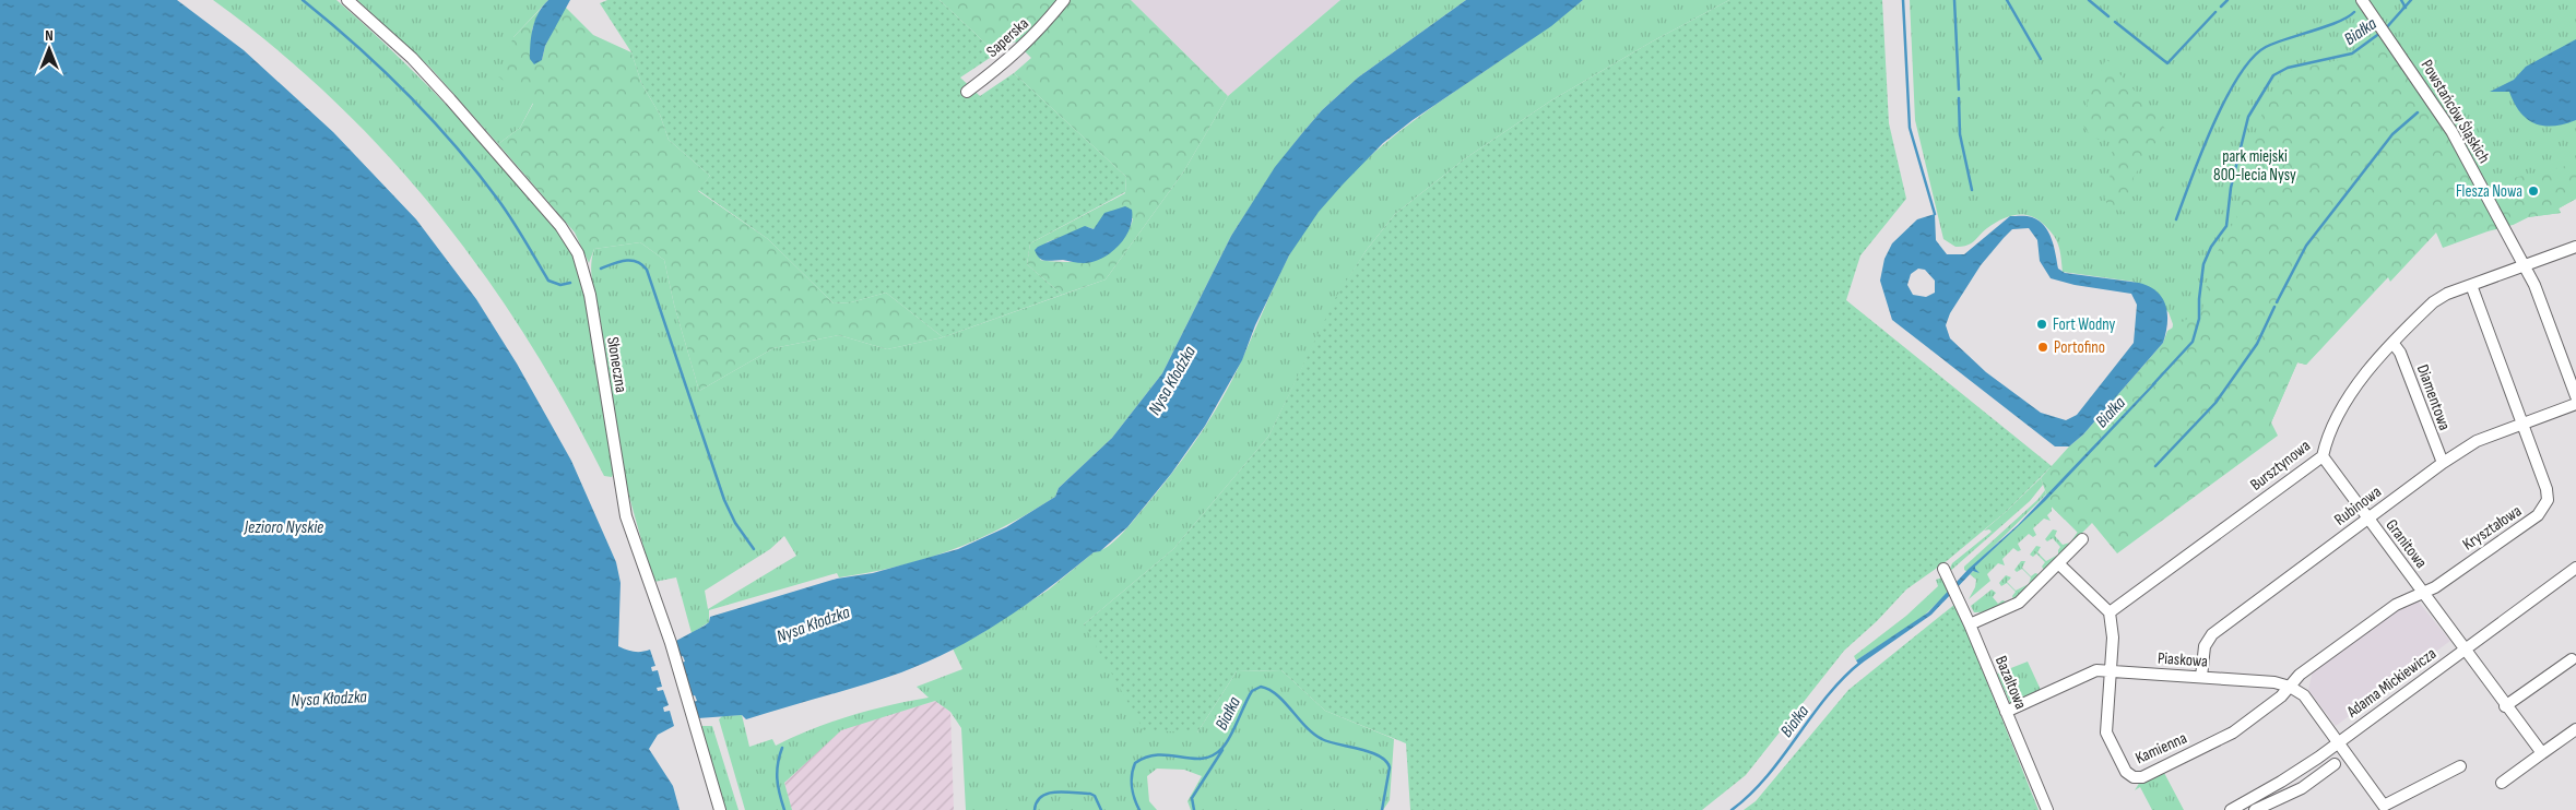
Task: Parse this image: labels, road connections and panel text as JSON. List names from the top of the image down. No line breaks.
{"streets":{"street":["Saperska","Powstańców Śląskich","Słoneczna","Diamentowa","Bursztynowa","Rubinowa","Kryształowa","Granitowa","Piaskowa","Bazaltowa","Adama Mickiewicza","Kamienna"]},"crossings":[["Powstańców Śląskich","Bursztynowa"],["Diamentowa","Bursztynowa"],["Diamentowa","Rubinowa"],["Bursztynowa","Kryształowa"],["Bursztynowa","Granitowa"],["Bursztynowa","Kamienna"],["Rubinowa","Kryształowa"],["Rubinowa","Granitowa"],["Rubinowa","Piaskowa"],["Kryształowa","Granitowa"],["Kryształowa","Piaskowa"],["Kryształowa","Kamienna"],["Granitowa","Adama Mickiewicza"],["Piaskowa","Bazaltowa"],["Piaskowa","Kamienna"]],"water":["Białka","Nysa Kłodzka","Jezioro Nyskie"],"parks":["park miejski 800-lecia Nysy"],"places":["Flesza Nowa","Fort Wodny","Portofino"],"north":"top"}
